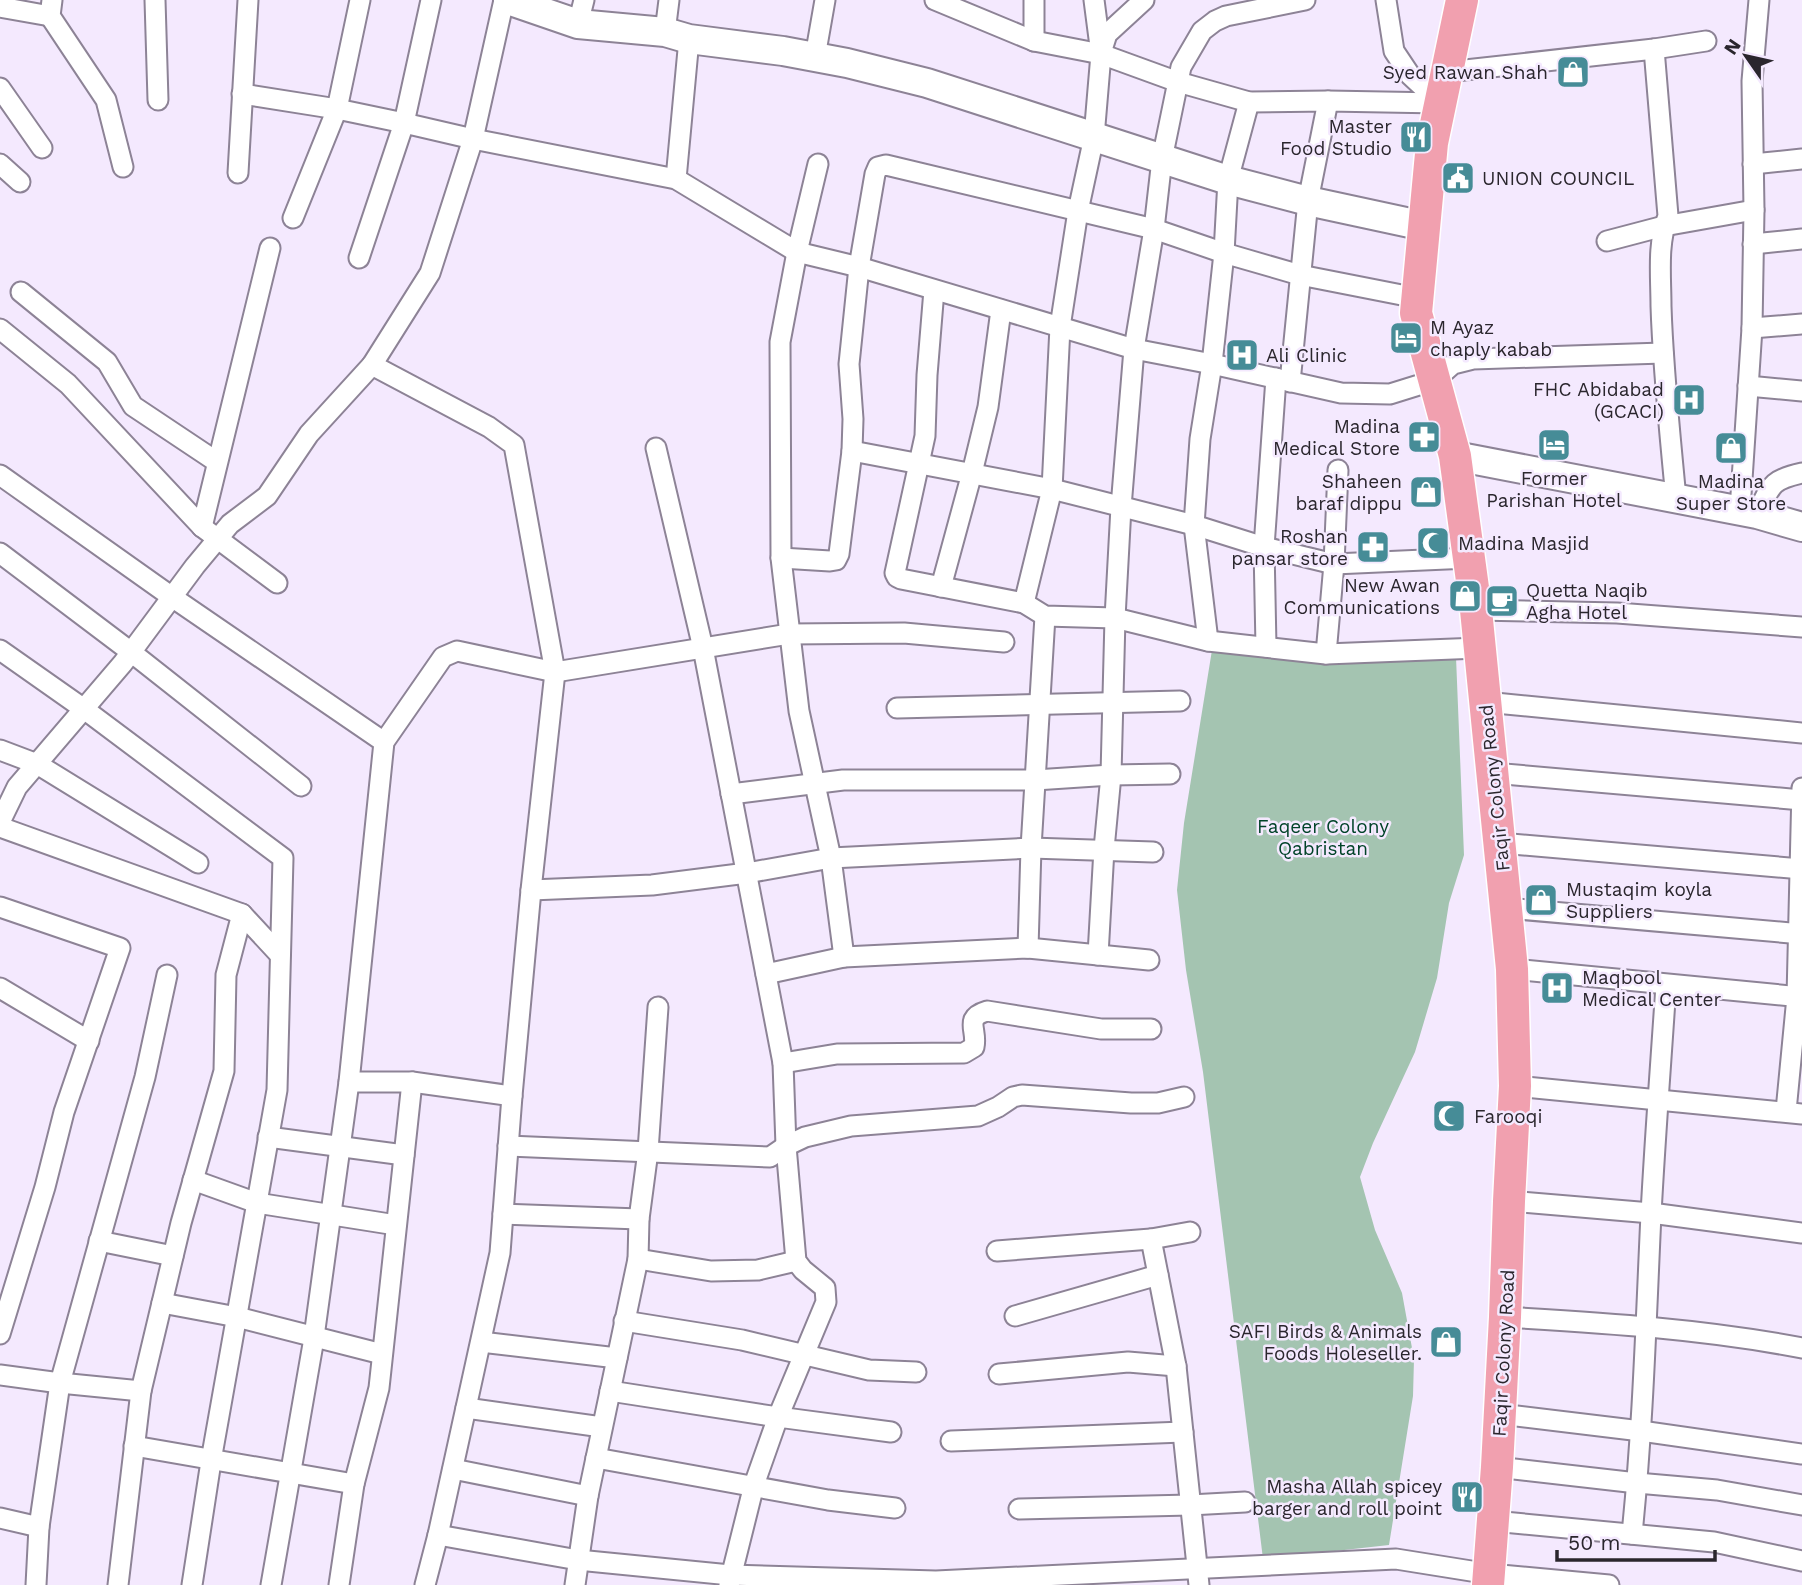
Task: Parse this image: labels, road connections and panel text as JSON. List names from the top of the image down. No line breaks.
{"streets":{"main road":["Faqir Colony Road"]},"parks":["Faqeer Colony Qabristan"],"places":{"shop":["Syed Rawan Shah","Madina Super Store","Shaheen baraf dippu","New Awan Communications","Mustaqim koyla Suppliers","SAFI Birds & Animals Foods Holeseller."],"restaurant":["Master Food Studio","Masha Allah spicey barger and roll point"],"public building":["UNION COUNCIL"],"hotel":["M Ayaz chaply kabab","Former Parishan Hotel"],"hospital":["Ali Clinic","FHC Abidabad (GCACI)","Maqbool Medical Center"],"pharmacy":["Madina Medical Store","Roshan pansar store"],"mosque":["Madina Masjid","Farooqi"],"cafe":["Quetta Naqib Agha Hotel"]},"scale_bar":"50 m","north":"top left"}
